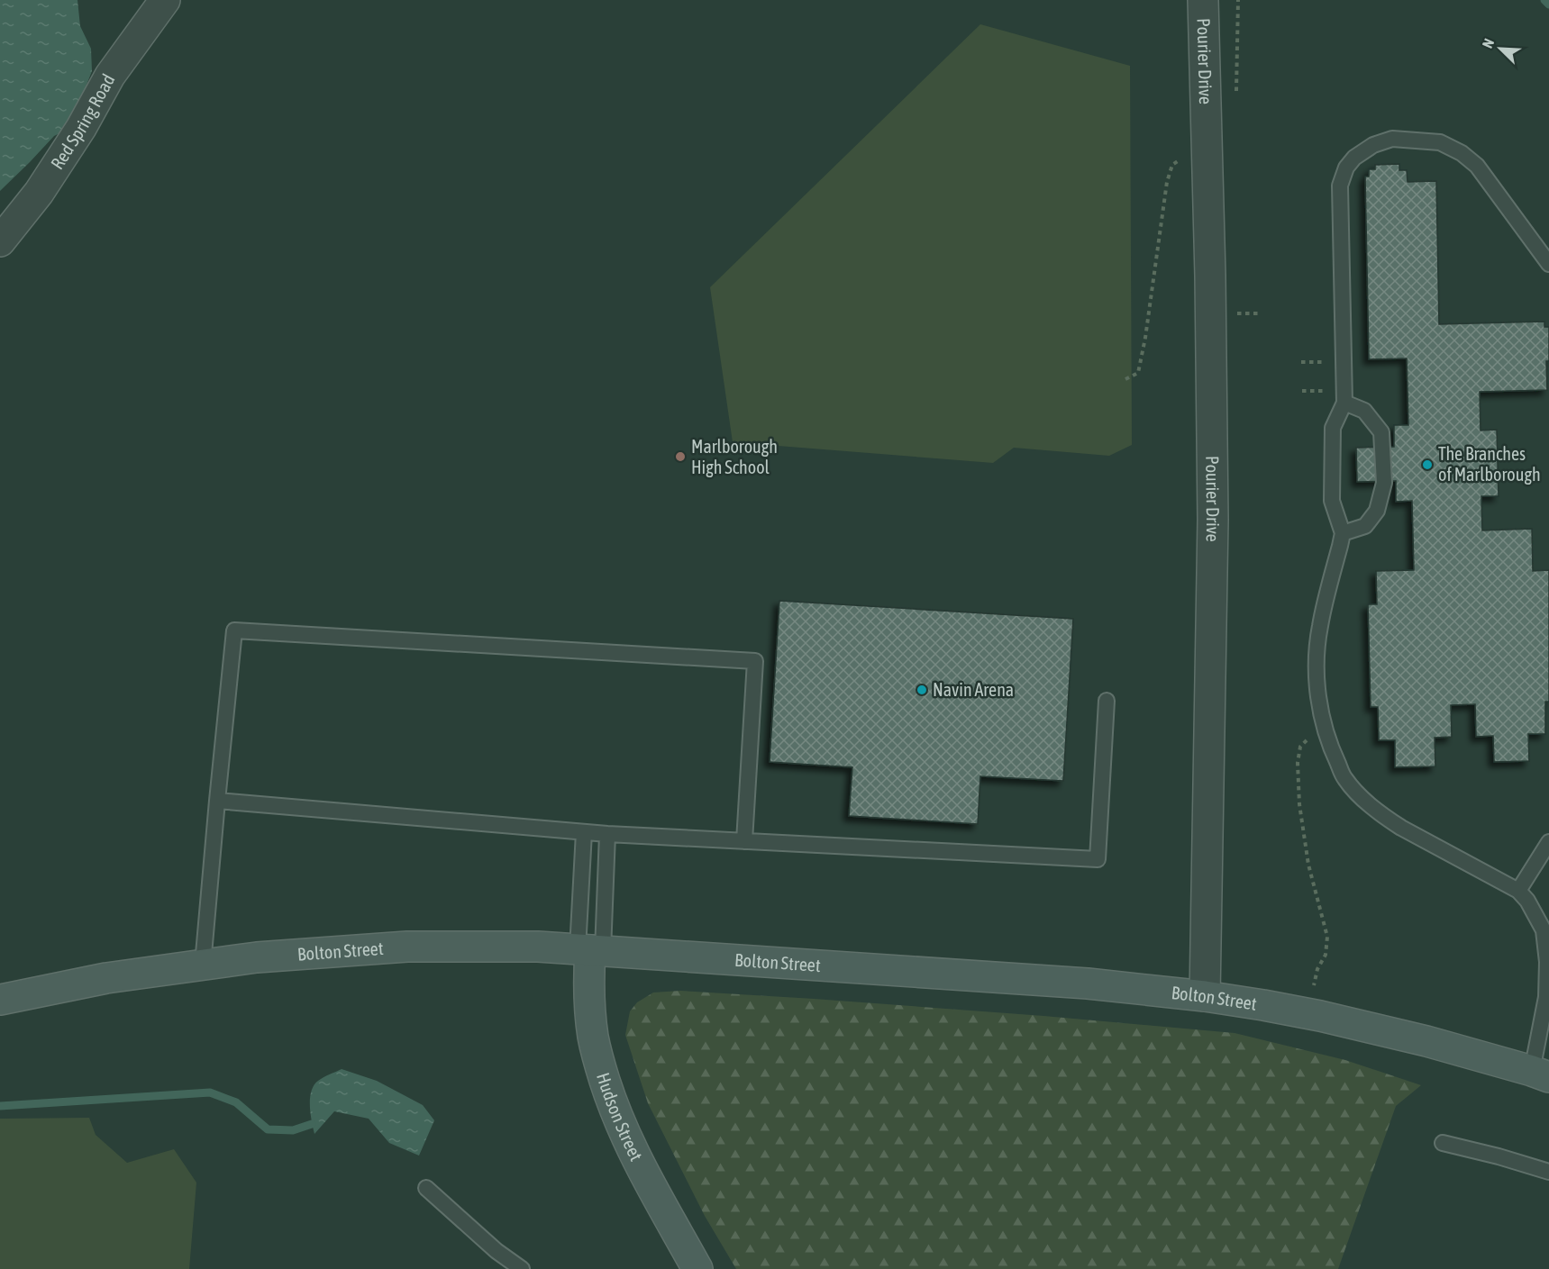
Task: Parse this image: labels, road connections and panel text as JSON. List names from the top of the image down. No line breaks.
{"streets":{"main road":["Bolton Street","Hudson Street"],"street":["Pourier Drive","Red Spring Road"]},"crossings":[["Pourier Drive","Bolton Street"],["Bolton Street","Hudson Street"]],"places":["Marlborough High School","The Branches of Marlborough","Navin Arena"],"north":"top left"}
